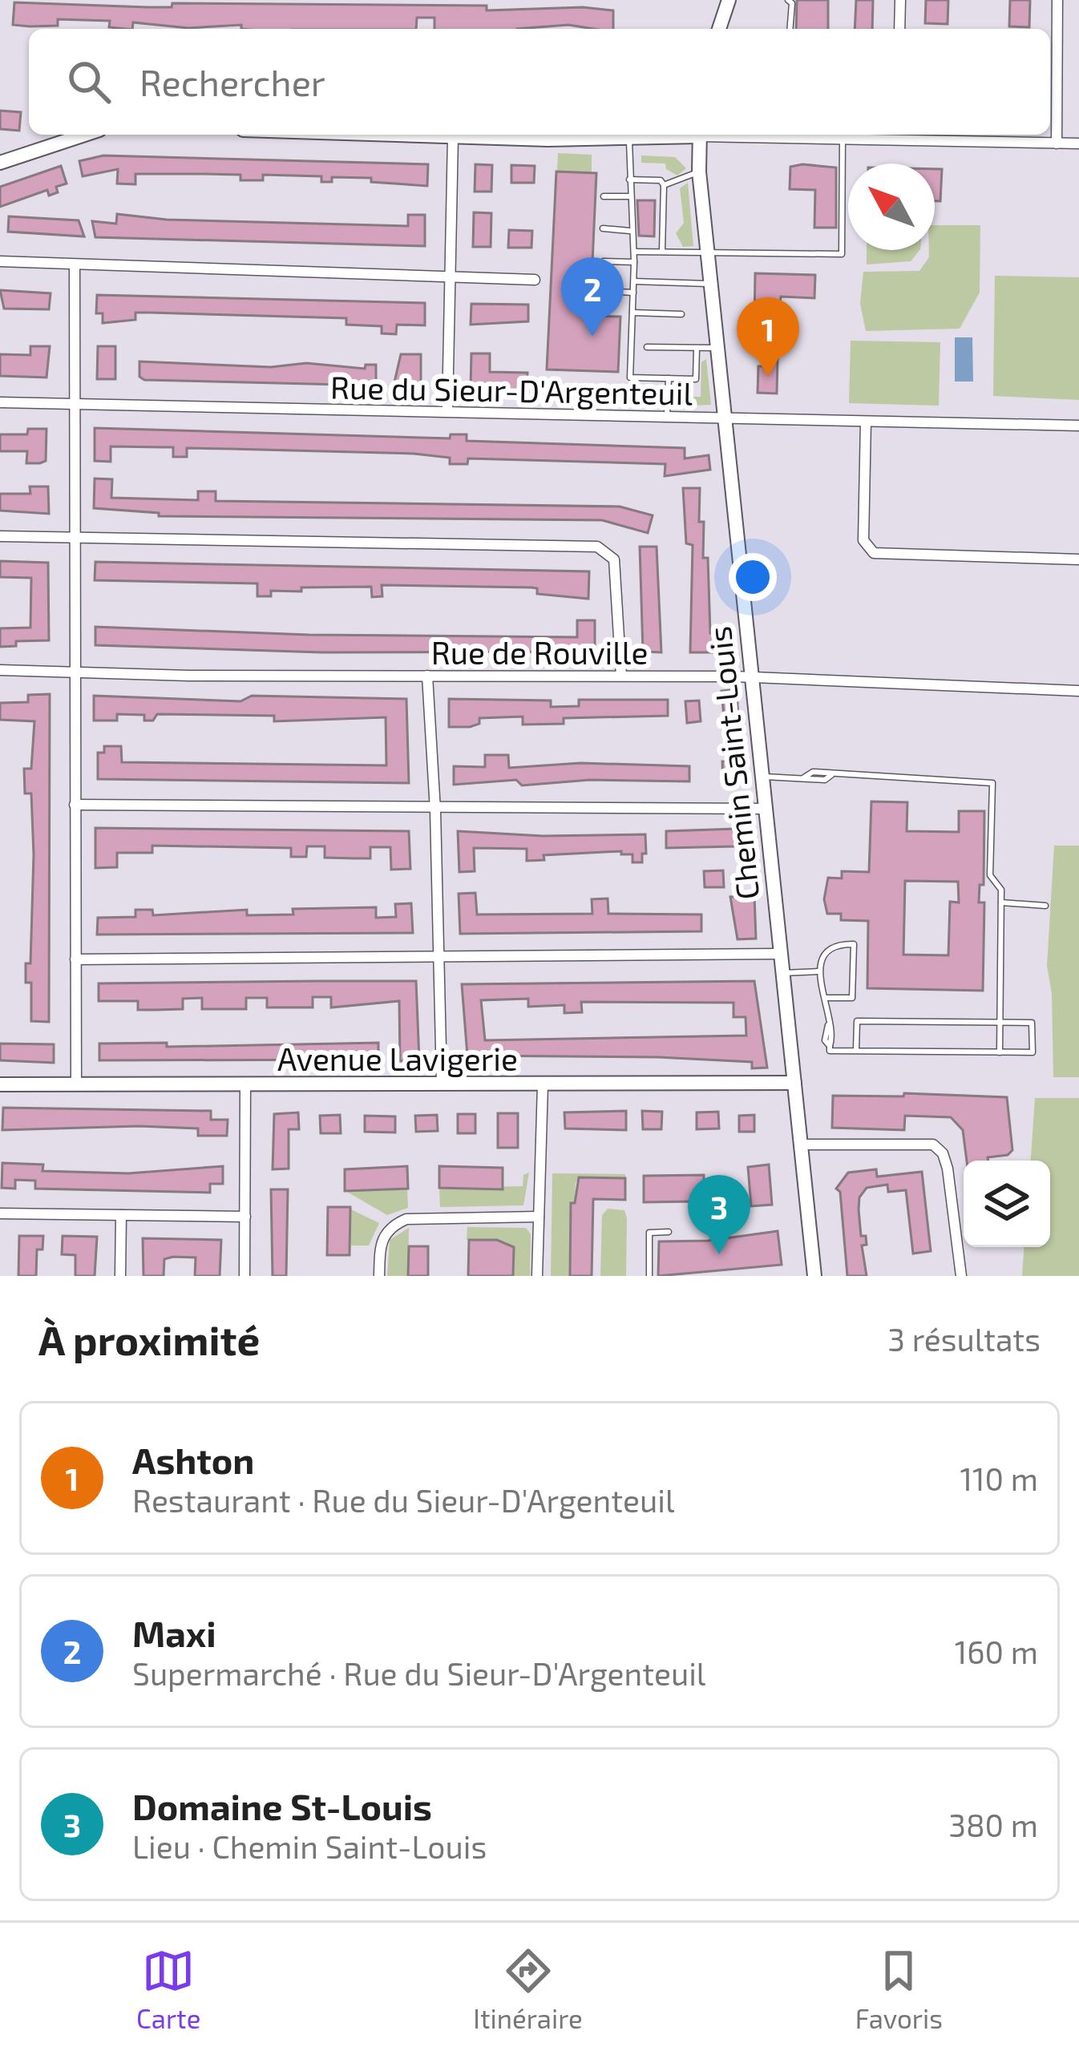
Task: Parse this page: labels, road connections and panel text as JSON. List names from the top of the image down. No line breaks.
{"streets":{"street":["Rue du Sieur-D'Argenteuil","Rue de Rouville","Chemin Saint-Louis","Avenue Lavigerie"]},"crossings":[["Rue du Sieur-D'Argenteuil","Chemin Saint-Louis"],["Rue de Rouville","Chemin Saint-Louis"],["Chemin Saint-Louis","Avenue Lavigerie"]],"north":"top left","page":{"search":"Rechercher","pins":["2","1","3"],"heading":["À proximité","3 résultats"],"list":[{"mark":"1","name":"Ashton","note":"Restaurant · Rue du Sieur-D'Argenteuil","value":"110 m"},{"mark":"2","name":"Maxi","note":"Supermarché · Rue du Sieur-D'Argenteuil","value":"160 m"},{"mark":"3","name":"Domaine St-Louis","note":"Lieu · Chemin Saint-Louis","value":"380 m"}],"nav":["Carte","Itinéraire","Favoris"]}}
